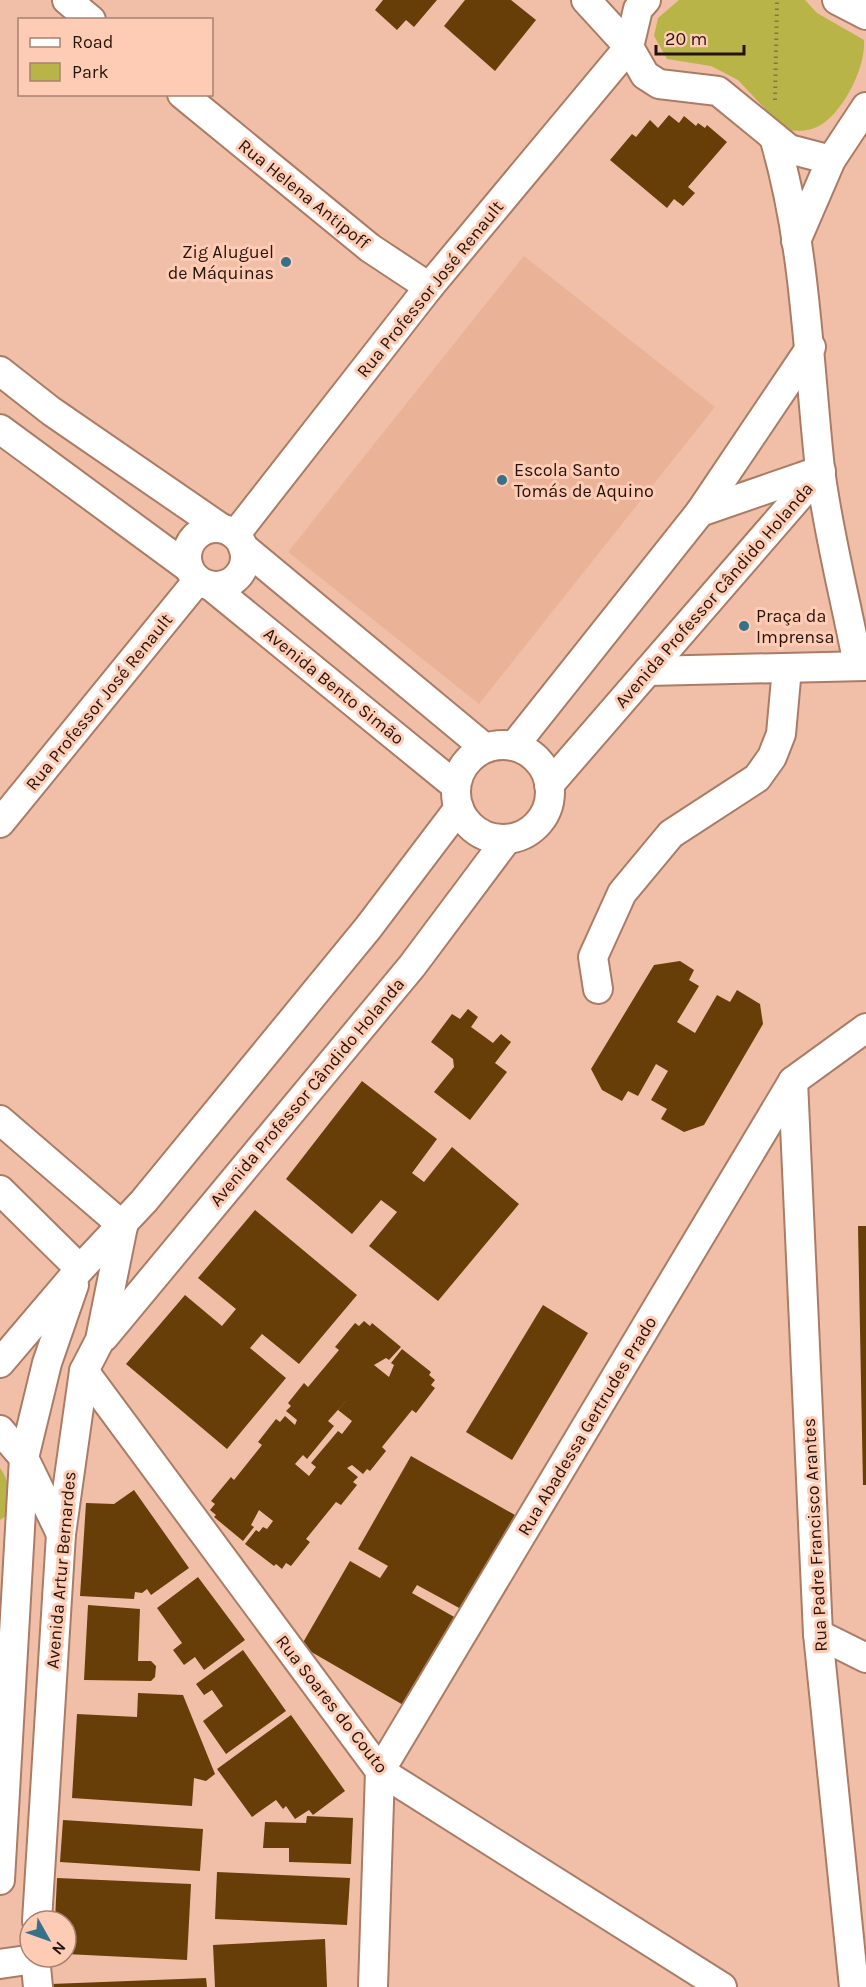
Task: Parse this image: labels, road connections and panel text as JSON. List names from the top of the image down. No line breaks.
{"streets":{"street":["Rua Helena Antipoff","Rua Professor José Renault","Avenida Professor Cândido Holanda","Avenida Bento Simão","Rua Abadessa Gertrudes Prado","Rua Padre Francisco Arantes","Avenida Artur Bernardes","Rua Soares do Couto"]},"crossings":[["Rua Helena Antipoff","Rua Professor José Renault"],["Rua Professor José Renault","Avenida Bento Simão"],["Avenida Professor Cândido Holanda","Avenida Bento Simão"],["Avenida Professor Cândido Holanda","Avenida Artur Bernardes"],["Rua Abadessa Gertrudes Prado","Rua Padre Francisco Arantes"],["Rua Abadessa Gertrudes Prado","Rua Soares do Couto"],["Avenida Artur Bernardes","Rua Soares do Couto"]],"places":["Zig Aluguel de Máquinas","Escola Santo Tomás de Aquino","Praça da Imprensa"],"legend":["Road","Park"],"scale_bar":"20 m","north":"bottom right"}
